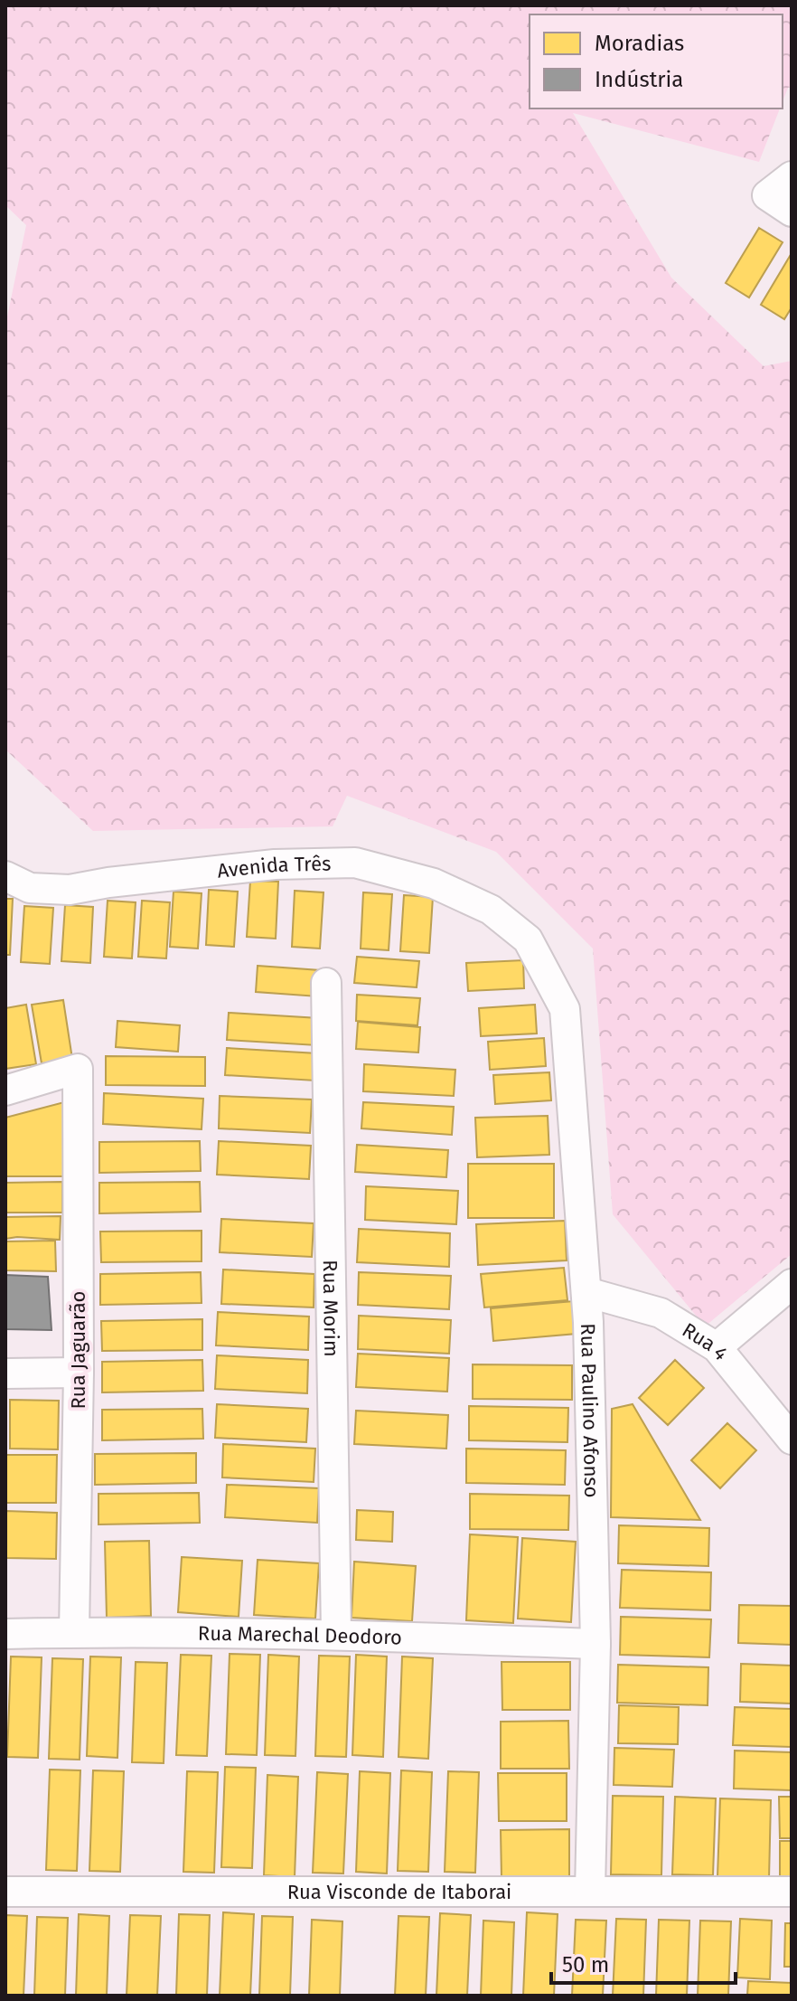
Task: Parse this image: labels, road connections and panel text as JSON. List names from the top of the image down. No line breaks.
{"streets":{"street":["Avenida Três","Rua Morim","Rua 4","Rua Jaguarão","Rua Paulino Afonso","Rua Marechal Deodoro","Rua Visconde de Itaborai"]},"crossings":[["Avenida Três","Rua Paulino Afonso"],["Rua Morim","Rua Marechal Deodoro"],["Rua 4","Rua Paulino Afonso"],["Rua Jaguarão","Rua Marechal Deodoro"],["Rua Paulino Afonso","Rua Marechal Deodoro"],["Rua Paulino Afonso","Rua Visconde de Itaborai"]],"legend":["Moradias","Indústria"],"scale_bar":"50 m"}
